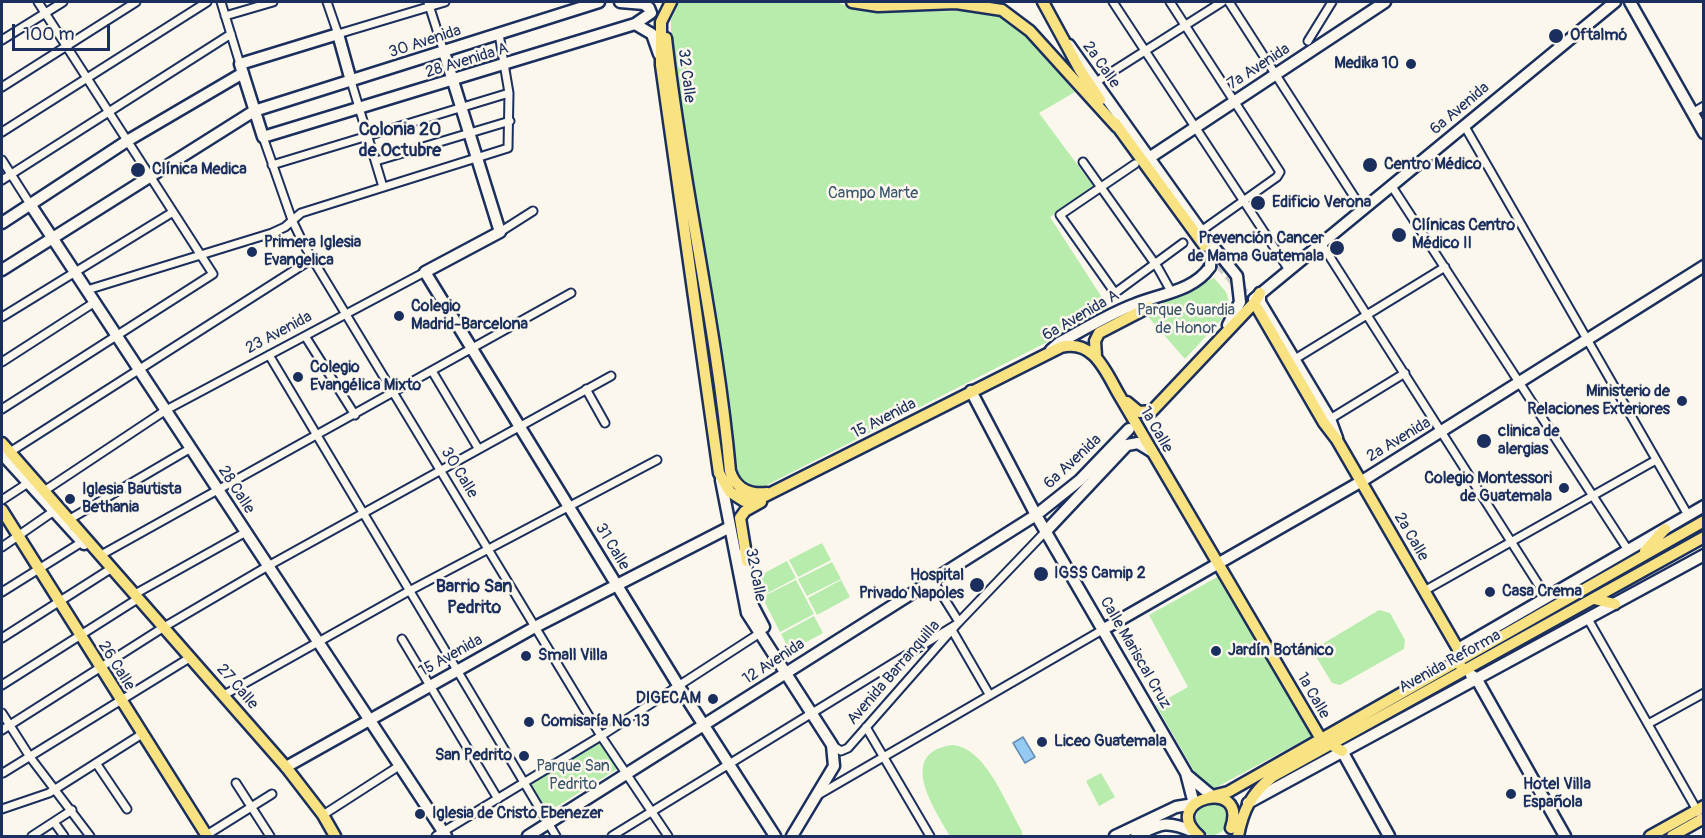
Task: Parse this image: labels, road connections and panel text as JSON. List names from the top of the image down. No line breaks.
{"streets":{"main road":["2a Calle","32 Calle","6a Avenida A","15 Avenida","1a Calle","Avenida Reforma","26 Calle","27 Calle","1ª Calle"],"street":["30 Avenida","28 Avenida A","7a Avenida","6a Avenida","23 Avenida","2a Avenida","30 Calle","28 Calle","31 Calle","Calle Mariscal Cruz","12 Avenida","Avenida Barranquilla"]},"crossings":[["30 Avenida","30 Calle"],["30 Avenida","28 Calle"],["28 Avenida A","30 Calle"],["2a Calle","7a Avenida"],["2a Calle","6a Avenida"],["2a Calle","6a Avenida A"],["2a Calle","2a Avenida"],["2a Calle","Avenida Reforma"],["32 Calle","15 Avenida"],["32 Calle","12 Avenida"],["32 Calle","Avenida Barranquilla"],["6a Avenida","Calle Mariscal Cruz"],["6a Avenida","12 Avenida"],["6a Avenida A","15 Avenida"],["6a Avenida A","Calle Mariscal Cruz"],["23 Avenida","30 Calle"],["23 Avenida","28 Calle"],["23 Avenida","31 Calle"],["23 Avenida","27 Calle"],["15 Avenida","30 Calle"],["15 Avenida","28 Calle"],["15 Avenida","31 Calle"],["15 Avenida","Calle Mariscal Cruz"],["15 Avenida","27 Calle"],["1a Calle","2a Avenida"],["1a Calle","Avenida Barranquilla"],["1a Calle","1ª Calle"],["2a Avenida","Calle Mariscal Cruz"],["2a Avenida","1ª Calle"],["30 Calle","12 Avenida"],["31 Calle","12 Avenida"],["Calle Mariscal Cruz","12 Avenida"],["Calle Mariscal Cruz","Avenida Reforma"],["Calle Mariscal Cruz","Avenida Barranquilla"],["Avenida Reforma","1ª Calle"]],"districts":["Colonia 20 de Octubre","Barrio San Pedrito"],"parks":["Campo Marte","Parque Guardia de Honor","Parque San Pedrito"],"places":["Oftalmó","Medika 10","Centro Médico","Clínica Medica","Edificio Verona","Clínicas Centro Médico II","Prevención Cancer de Mama Guatemala","Primera Iglesia Evangelica","Colegio Madrid-Barcelona","Colegio Evangélica Mixto","Ministerio de Relaciones Exteriores","clinica de alergias","Colegio Montessori de Guatemala","Iglesia Bautista Bethania","IGSS Camip 2","Hospital Privado Napoles","Casa Crema","Jardín Botánico","Small Villa","DIGECAM","Comisaría Nº 13","Liceo Guatemala","San Pedrito","Hotel Villa Española","Iglesia de Cristo Ebenezer"],"scale_bar":"100 m"}
